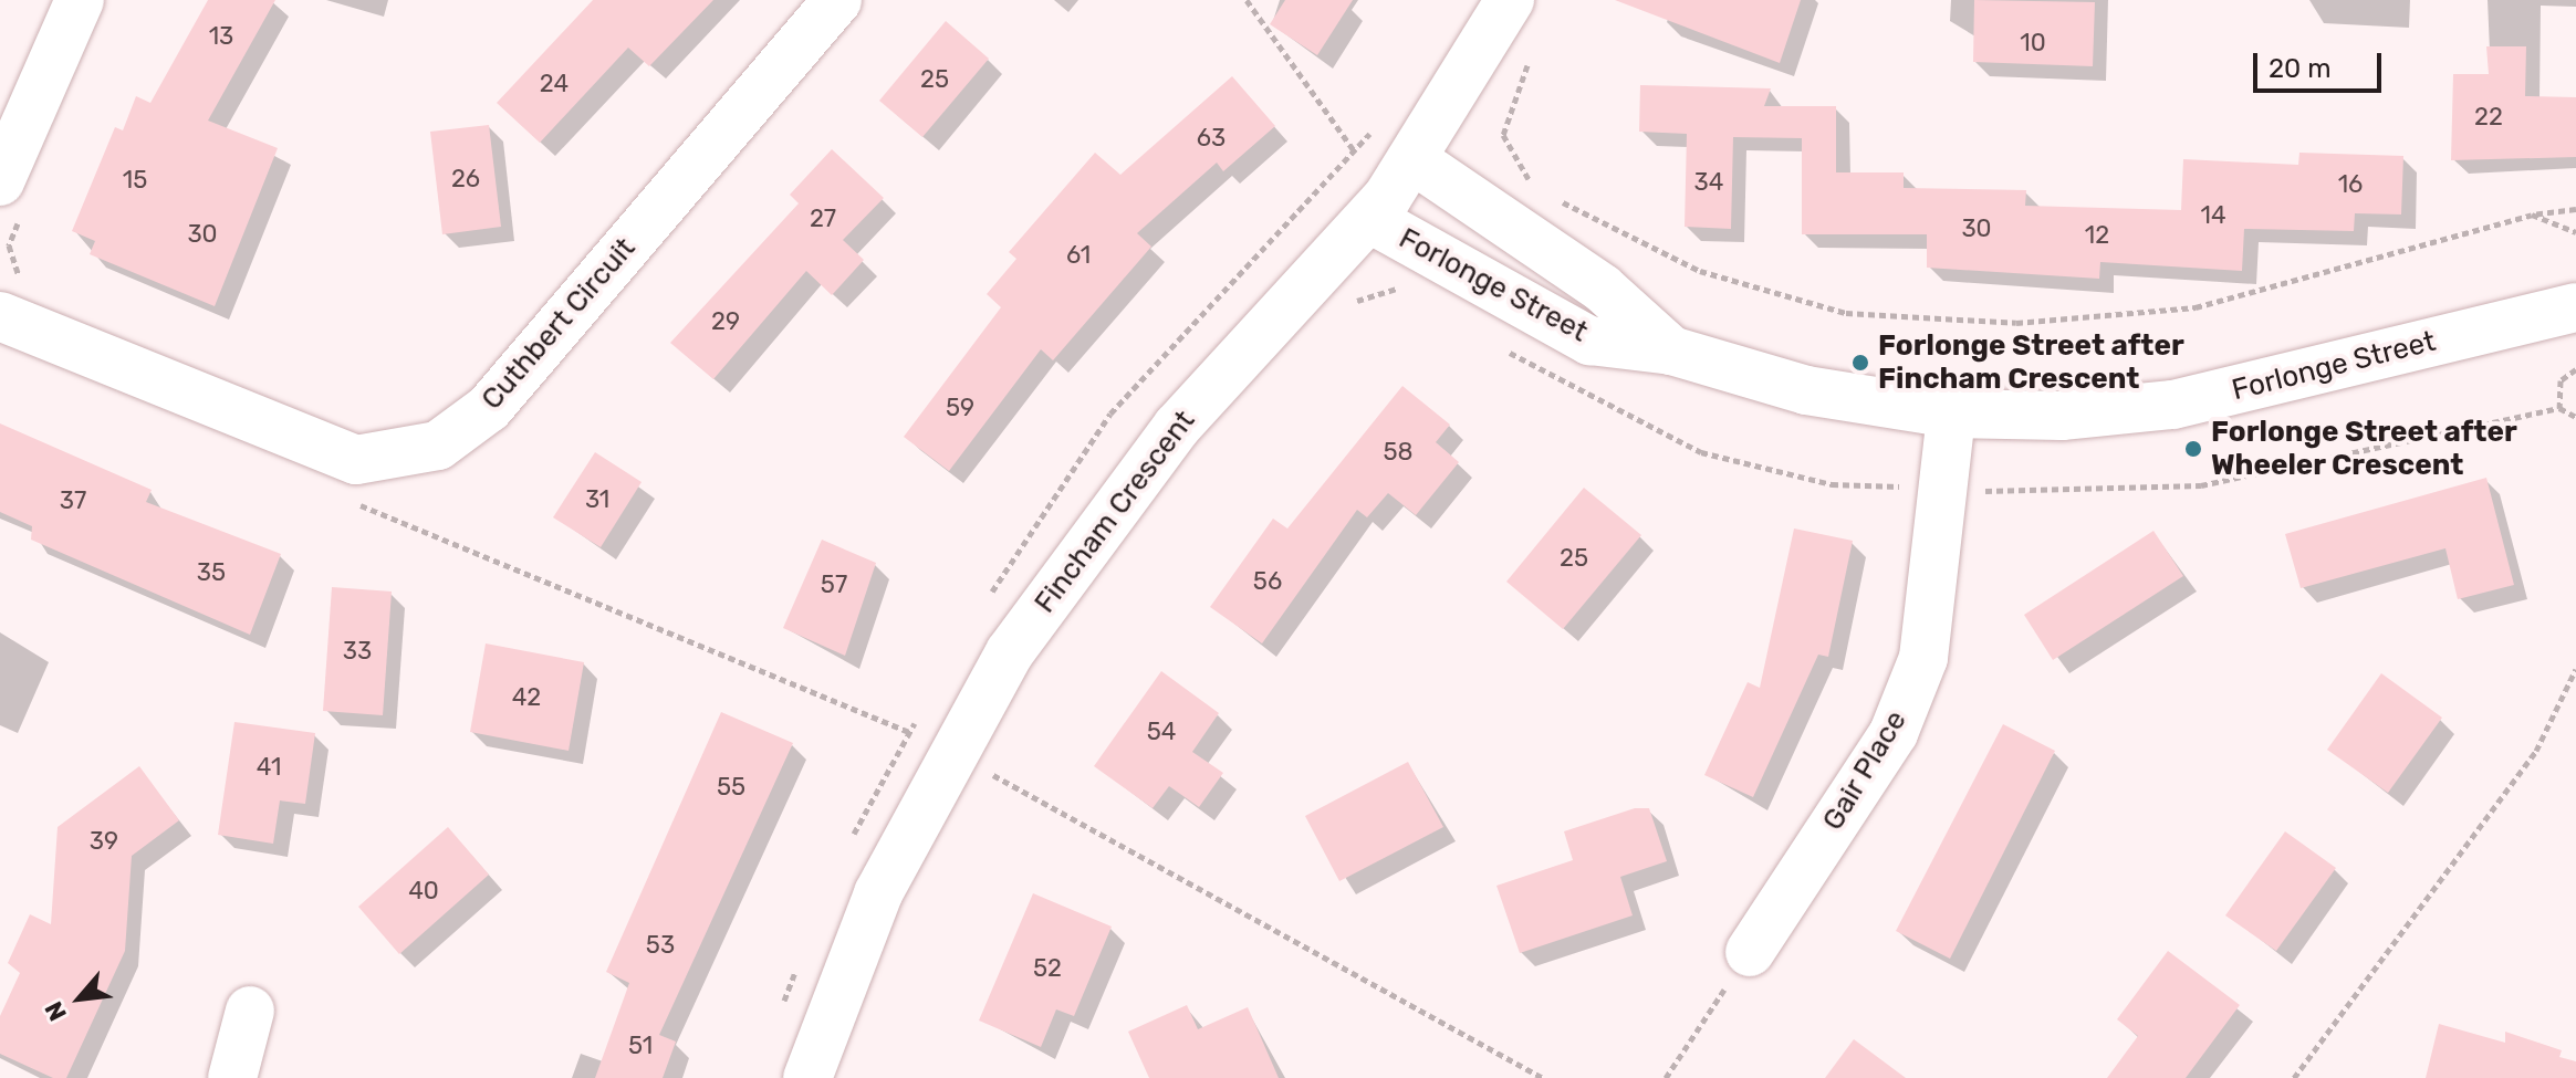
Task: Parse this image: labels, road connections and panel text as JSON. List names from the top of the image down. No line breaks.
{"streets":{"street":["Forlonge Street","Cuthbert Circuit","Fincham Crescent","Gair Place"]},"crossings":[["Forlonge Street","Fincham Crescent"],["Forlonge Street","Gair Place"]],"places":["Forlonge Street after Fincham Crescent","Forlonge Street after Wheeler Crescent"],"house_numbers":["13","10","25","24","22","63","26","15","34","16","14","27","30","30","12","61","29","59","58","31","37","25","35","56","57","33","42","54","41","55","39","40","53","52","51"],"scale_bar":"20 m","north":"bottom left"}
